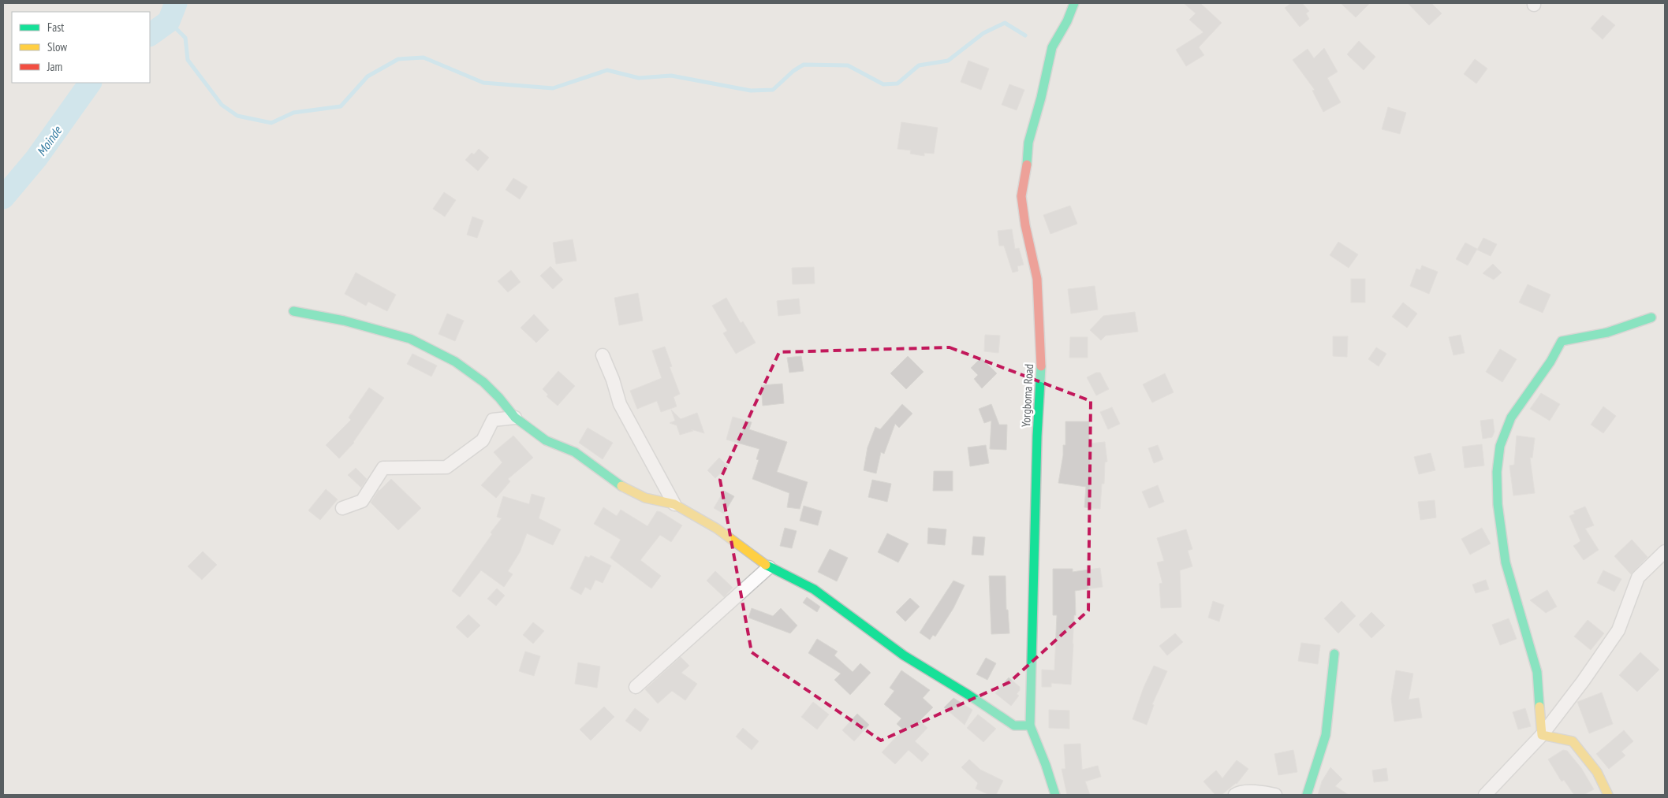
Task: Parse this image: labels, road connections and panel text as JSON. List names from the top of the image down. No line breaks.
{"streets":{"street":["Yorgboma Road"]},"water":["Moinde"],"legend":["Fast","Slow","Jam"]}
